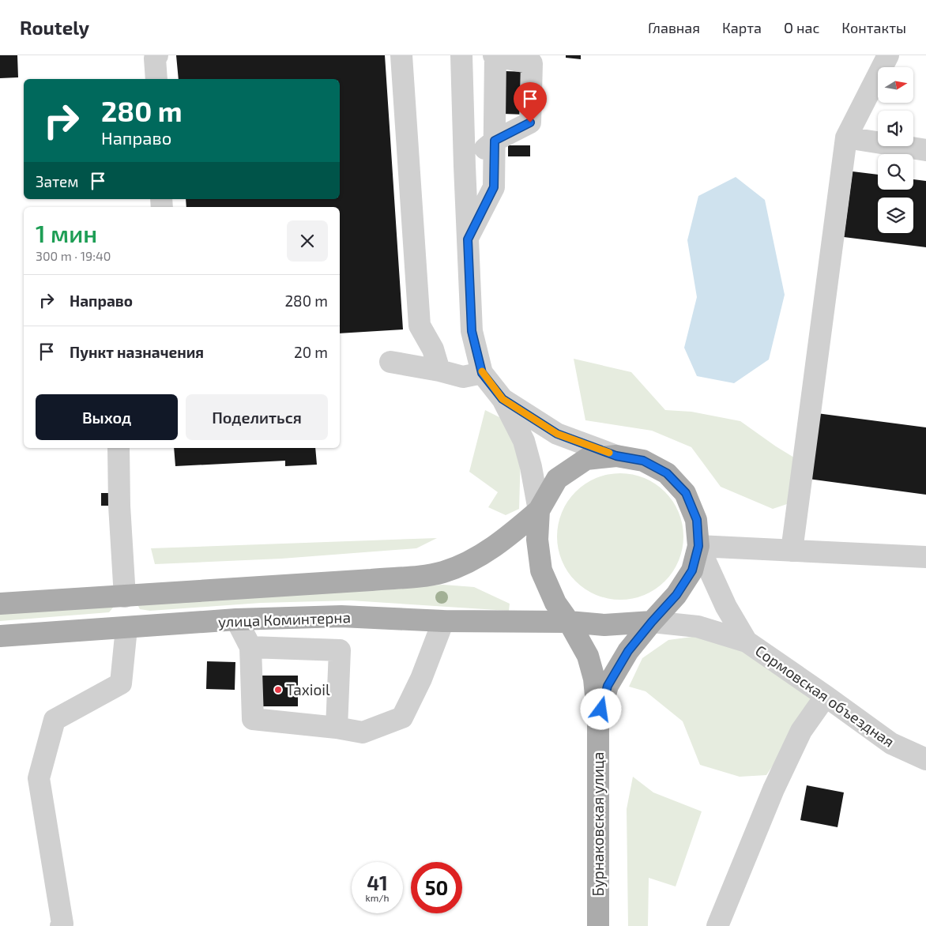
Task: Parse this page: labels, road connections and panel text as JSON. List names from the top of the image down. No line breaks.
{"streets":{"main road":["улица Коминтерна","Бурнаковская улица"],"street":["Сормовская объездная"]},"places":["Taxioil"],"north":"right","page":{"header":"Routely","nav":["Главная","Карта","О нас","Контакты"],"turn":["280 m","Направо"],"then":"Затем","heading":["1 мин","300 m · 19:40"],"list":[{"name":"Направо","value":"280 m"},{"name":"Пункт назначения","value":"20 m"}],"buttons":["Выход","Поделиться"],"speed":"41 km/h","limit":"50"}}
